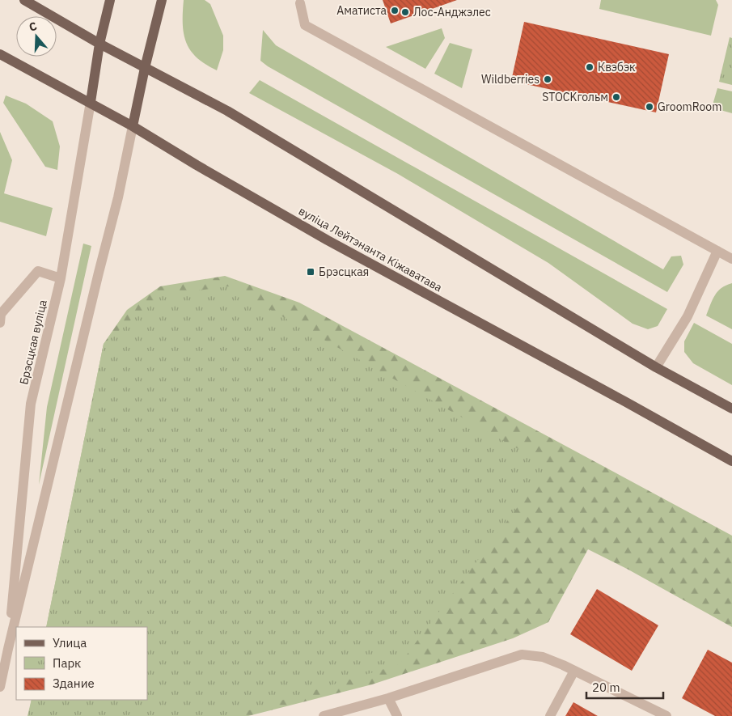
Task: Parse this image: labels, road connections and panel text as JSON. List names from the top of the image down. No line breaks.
{"streets":{"main road":["вуліца Лейтэнанта Кіжаватава","Брэсцкая вуліца"]},"crossings":[["вуліца Лейтэнанта Кіжаватава","Брэсцкая вуліца"]],"places":{"other":["Аматиста","Лос-Анджэлес","Квэбэк","Wildberries","STOCKгольм","GroomRoom"],"transit":["Брэсцкая"]},"legend":["Улица","Парк","Здание"],"scale_bar":"20 m","north":"top"}
